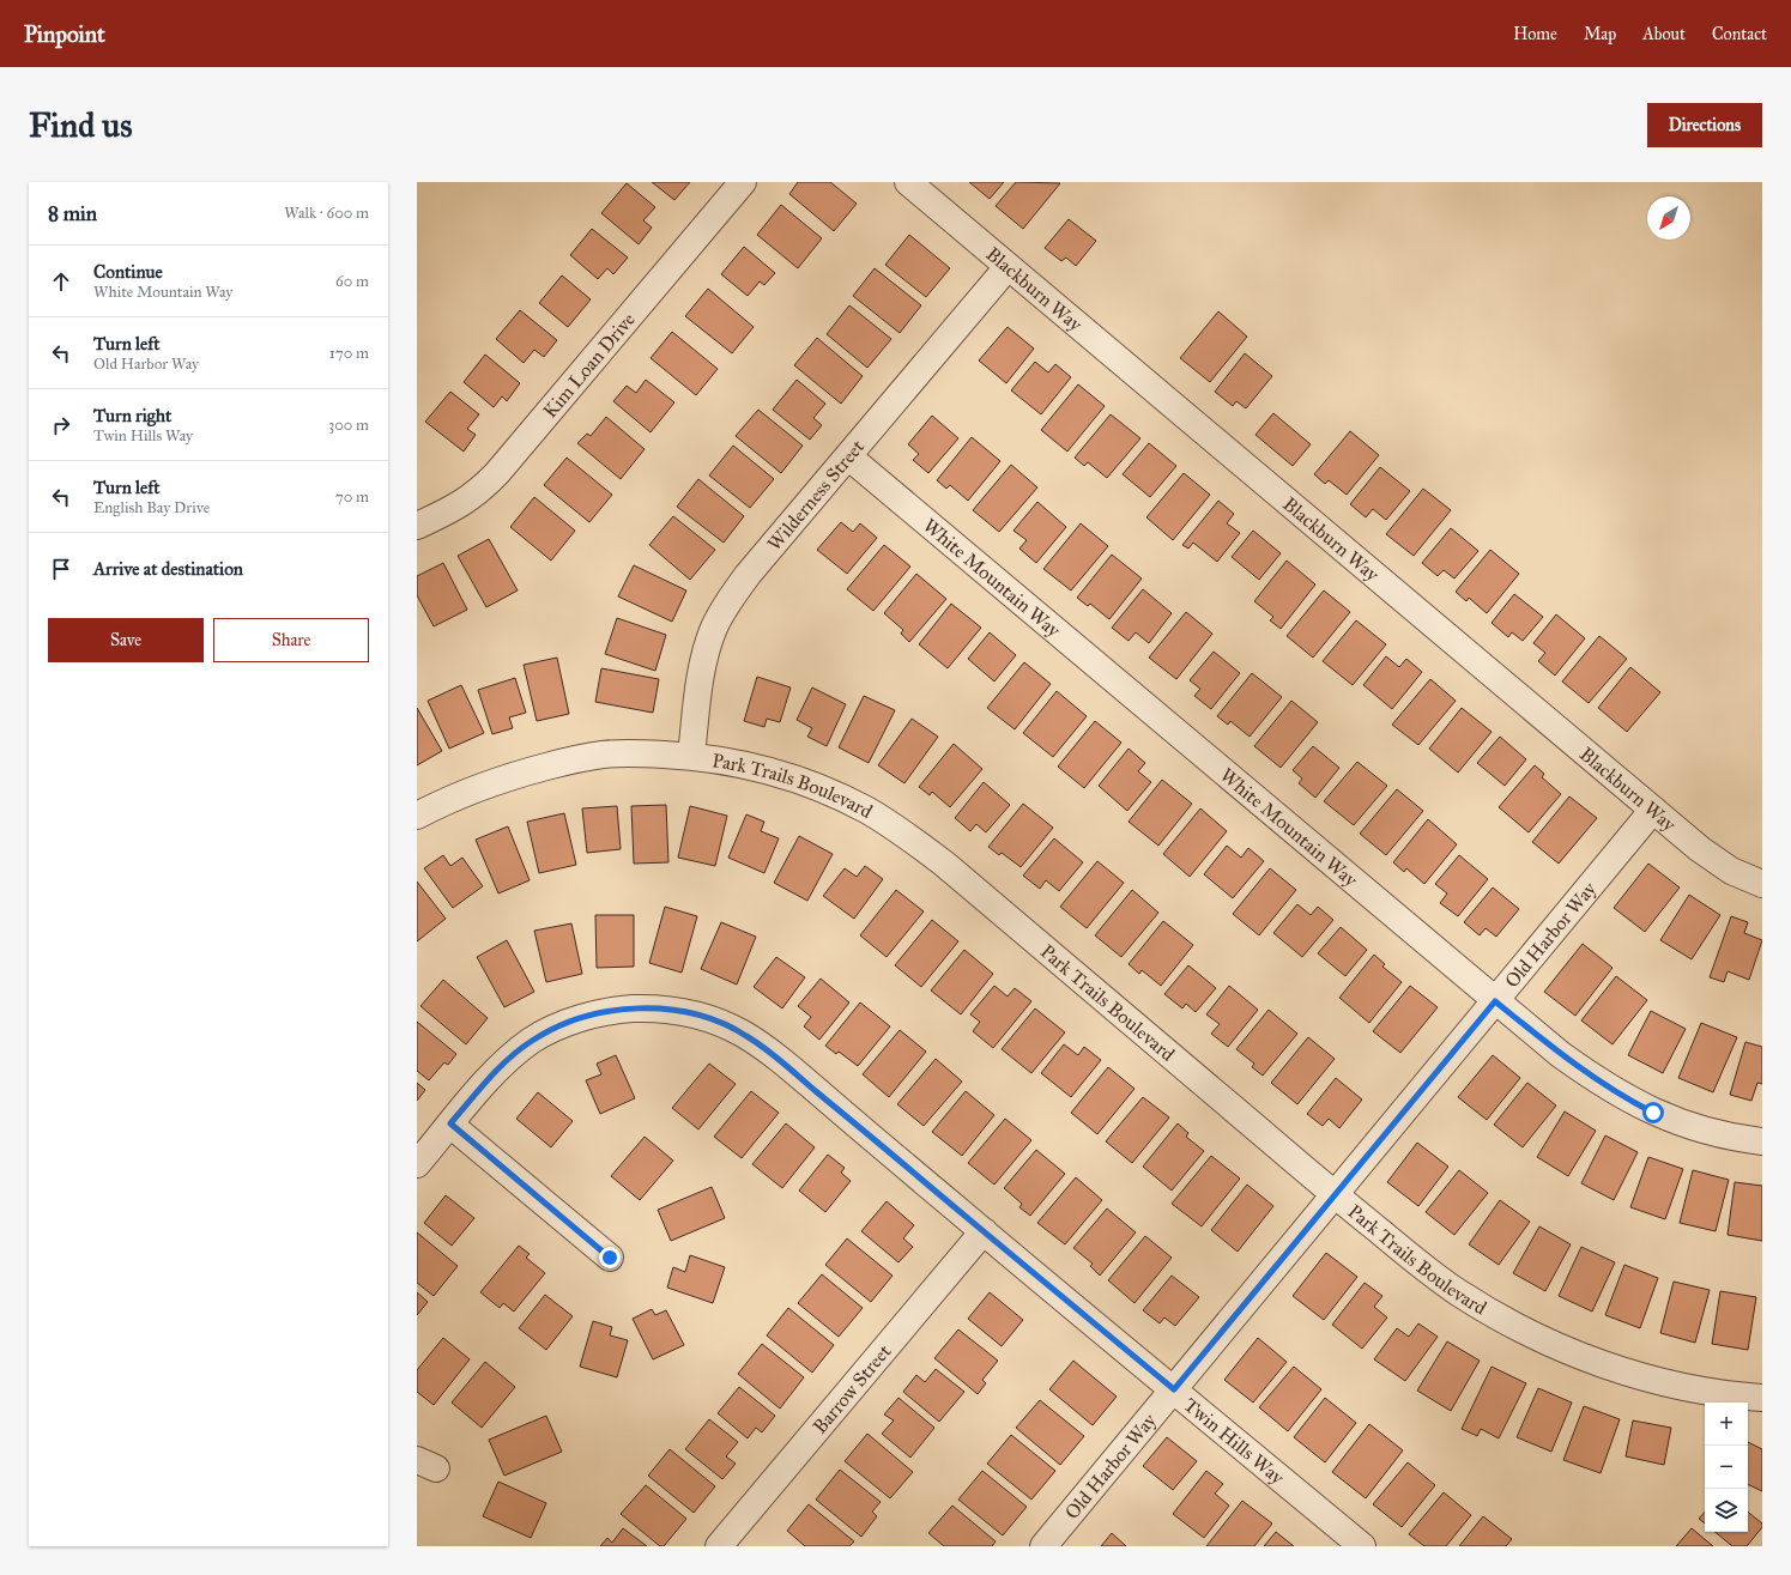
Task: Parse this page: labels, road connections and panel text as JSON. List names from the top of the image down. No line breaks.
{"streets":{"street":["Blackburn Way","Kim Loan Drive","Wilderness Street","White Mountain Way","Park Trails Boulevard","Old Harbor Way","Barrow Street","Twin Hills Way"]},"crossings":[["Blackburn Way","Wilderness Street"],["Blackburn Way","Old Harbor Way"],["Wilderness Street","White Mountain Way"],["Wilderness Street","Park Trails Boulevard"],["White Mountain Way","Old Harbor Way"],["Park Trails Boulevard","Old Harbor Way"],["Old Harbor Way","Twin Hills Way"],["Barrow Street","Twin Hills Way"]],"north":"bottom left","page":{"header":"Pinpoint","nav":["Home","Map","About","Contact"],"buttons":["Directions",["Save","Share"]],"title":"Find us","heading":["8 min","Walk · 600 m"],"list":[["Continue","White Mountain Way","60 m"],["Turn left","Old Harbor Way","170 m"],["Turn right","Twin Hills Way","300 m"],["Turn left","English Bay Drive","70 m"],"Arrive at destination"],"map_buttons":["+","−"]}}
